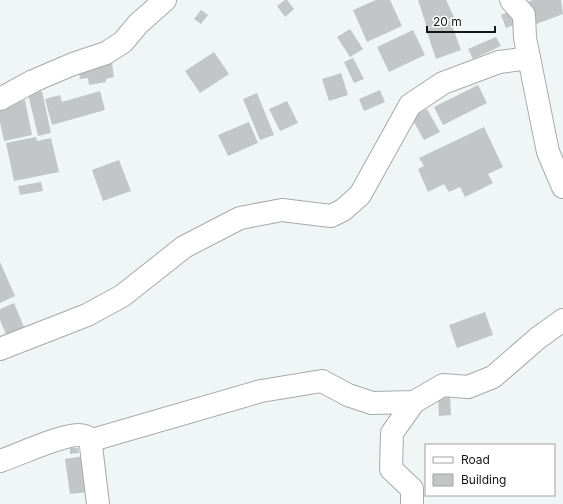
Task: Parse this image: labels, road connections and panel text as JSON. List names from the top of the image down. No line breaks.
{"legend":["Road","Building"],"scale_bar":"20 m"}
